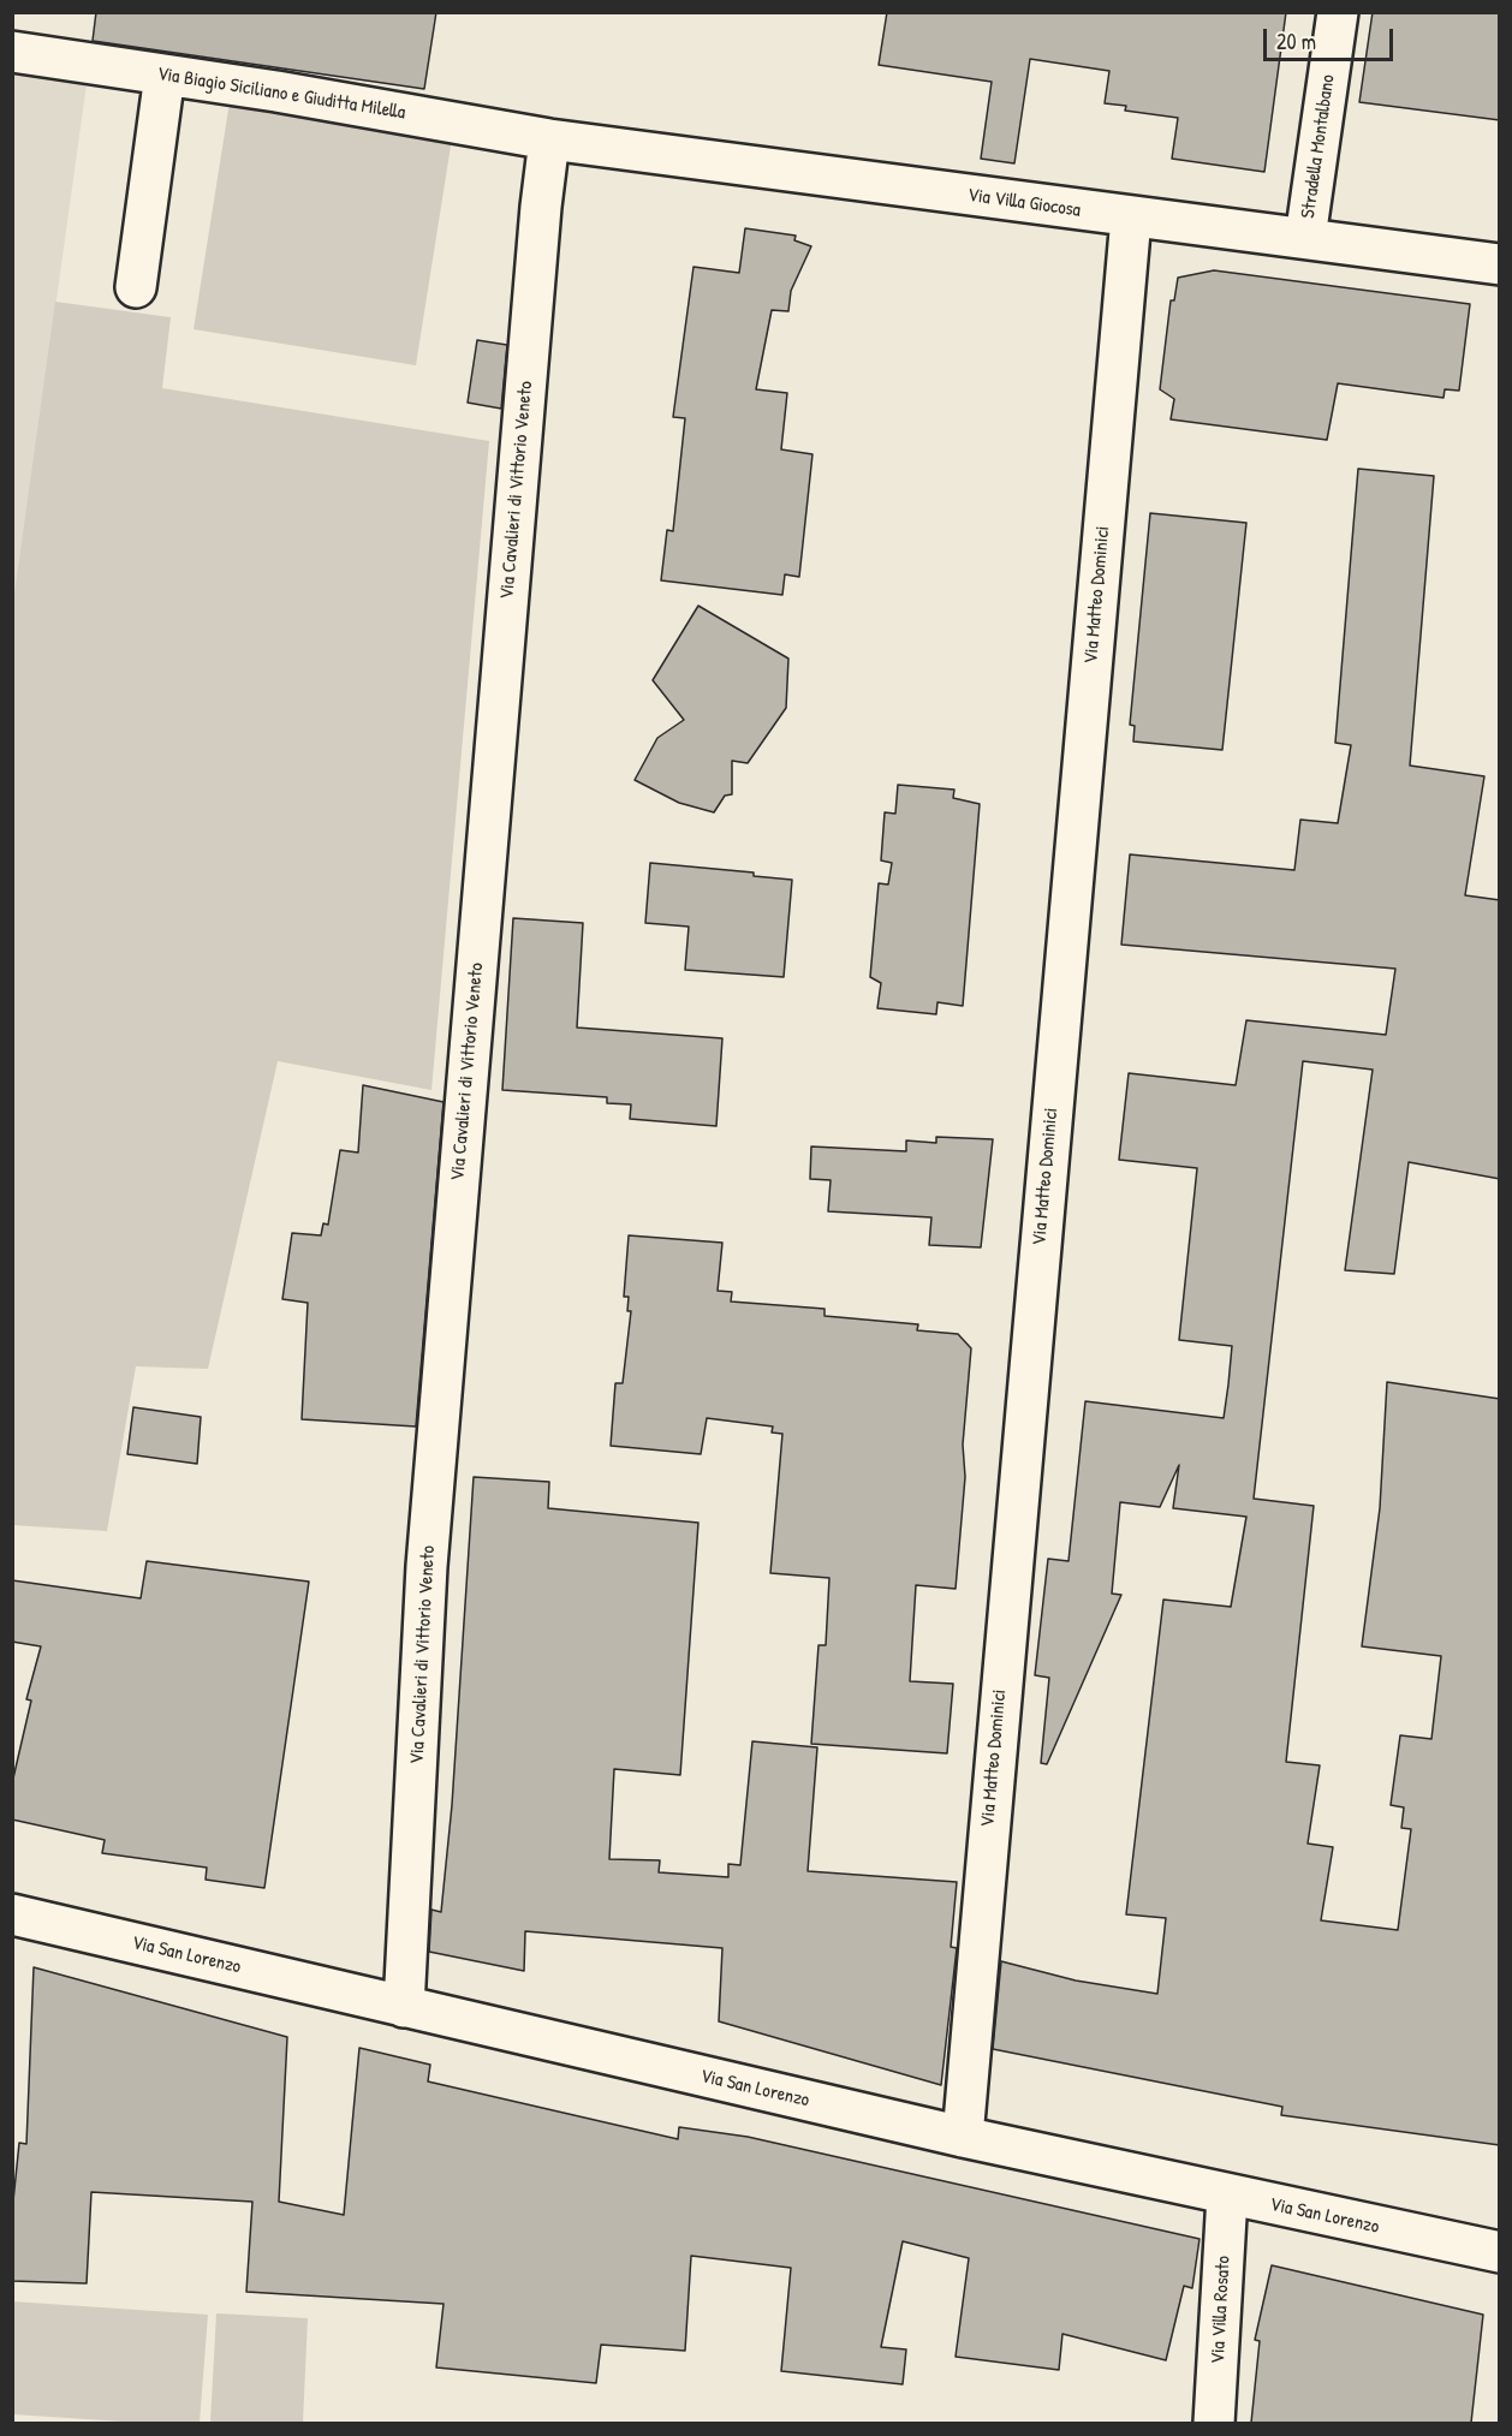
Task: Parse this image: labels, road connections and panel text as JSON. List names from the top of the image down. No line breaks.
{"streets":{"street":["Via Biagio Siciliano e Giuditta Milella","Stradella Montalbano","Via Villa Giocosa","Via Cavalieri di Vittorio Veneto","Via Matteo Dominici","Via San Lorenzo","Via Villa Rosato"]},"crossings":[["Via Biagio Siciliano e Giuditta Milella","Via Villa Giocosa"],["Via Biagio Siciliano e Giuditta Milella","Via Cavalieri di Vittorio Veneto"],["Stradella Montalbano","Via Villa Giocosa"],["Via Villa Giocosa","Via Cavalieri di Vittorio Veneto"],["Via Villa Giocosa","Via Matteo Dominici"],["Via Cavalieri di Vittorio Veneto","Via San Lorenzo"],["Via Matteo Dominici","Via San Lorenzo"],["Via San Lorenzo","Via Villa Rosato"]],"scale_bar":"20 m"}
